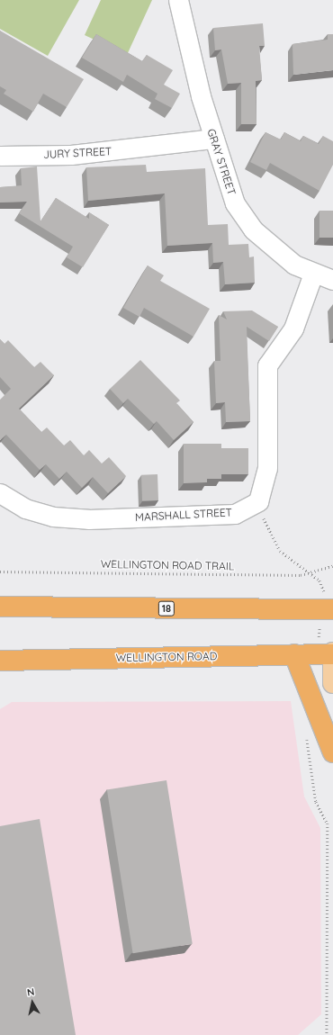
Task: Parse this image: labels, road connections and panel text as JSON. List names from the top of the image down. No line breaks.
{"streets":{"highway":["18","WELLINGTON ROAD"],"street":["JURY STREET","GRAY STREET","MARSHALL STREET"],"path":["WELLINGTON ROAD TRAIL"]},"crossings":[["JURY STREET","GRAY STREET"]],"north":"top"}
